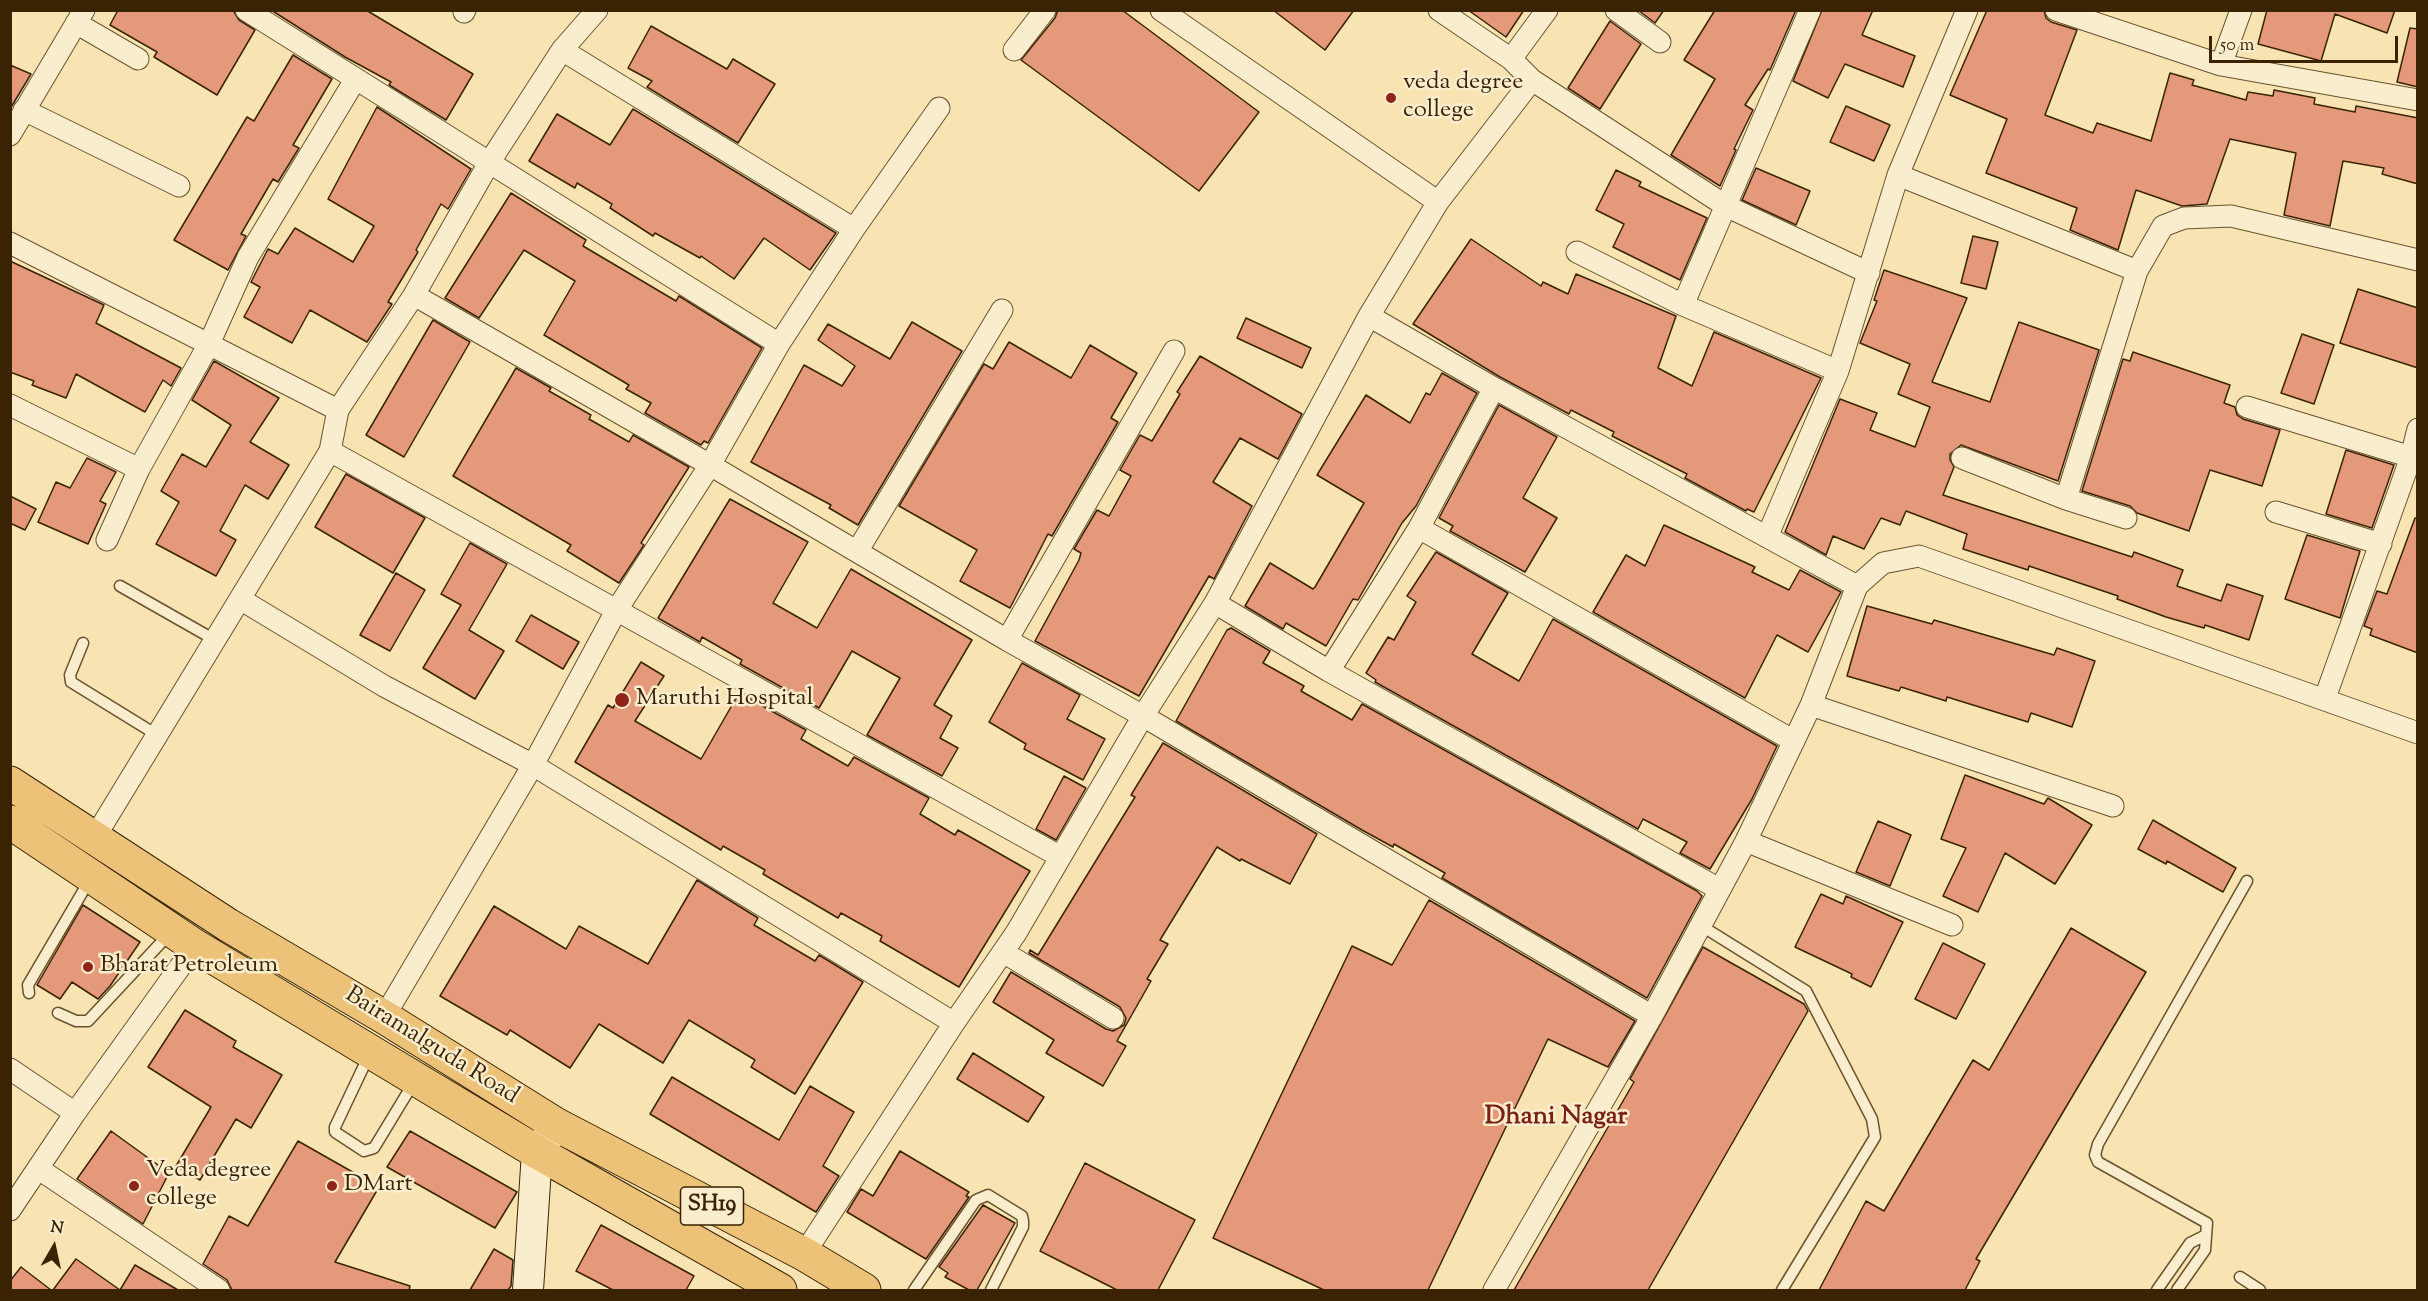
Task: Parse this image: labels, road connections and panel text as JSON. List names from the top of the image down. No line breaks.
{"streets":{"main road":["Bairamalguda Road","SH19"]},"districts":["Dhani Nagar"],"places":["veda degree college","Maruthi Hospital","Bharat Petroleum","Veda degree college","DMart"],"scale_bar":"50 m","north":"top"}
